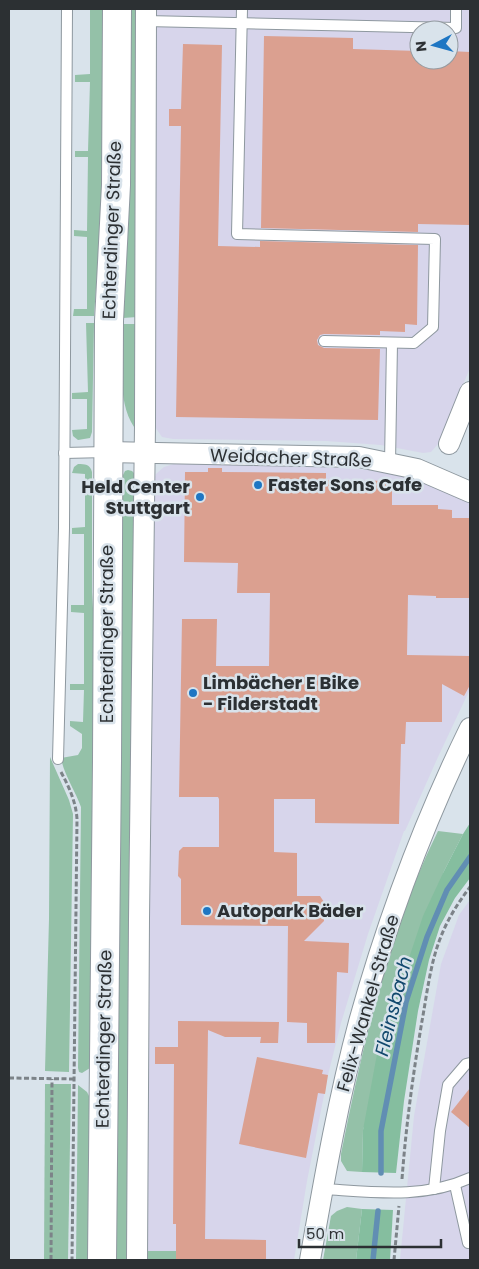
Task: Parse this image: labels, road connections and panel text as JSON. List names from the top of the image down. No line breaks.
{"streets":{"main road":["Echterdinger Straße"],"street":["Weidacher Straße","Felix-Wankel-Straße"]},"crossings":[["Echterdinger Straße","Weidacher Straße"]],"water":["Fleinsbach"],"places":["Faster Sons Cafe","Held Center Stuttgart","Limbächer E Bike - Filderstadt","Autopark Bäder"],"scale_bar":"50 m","north":"left"}
